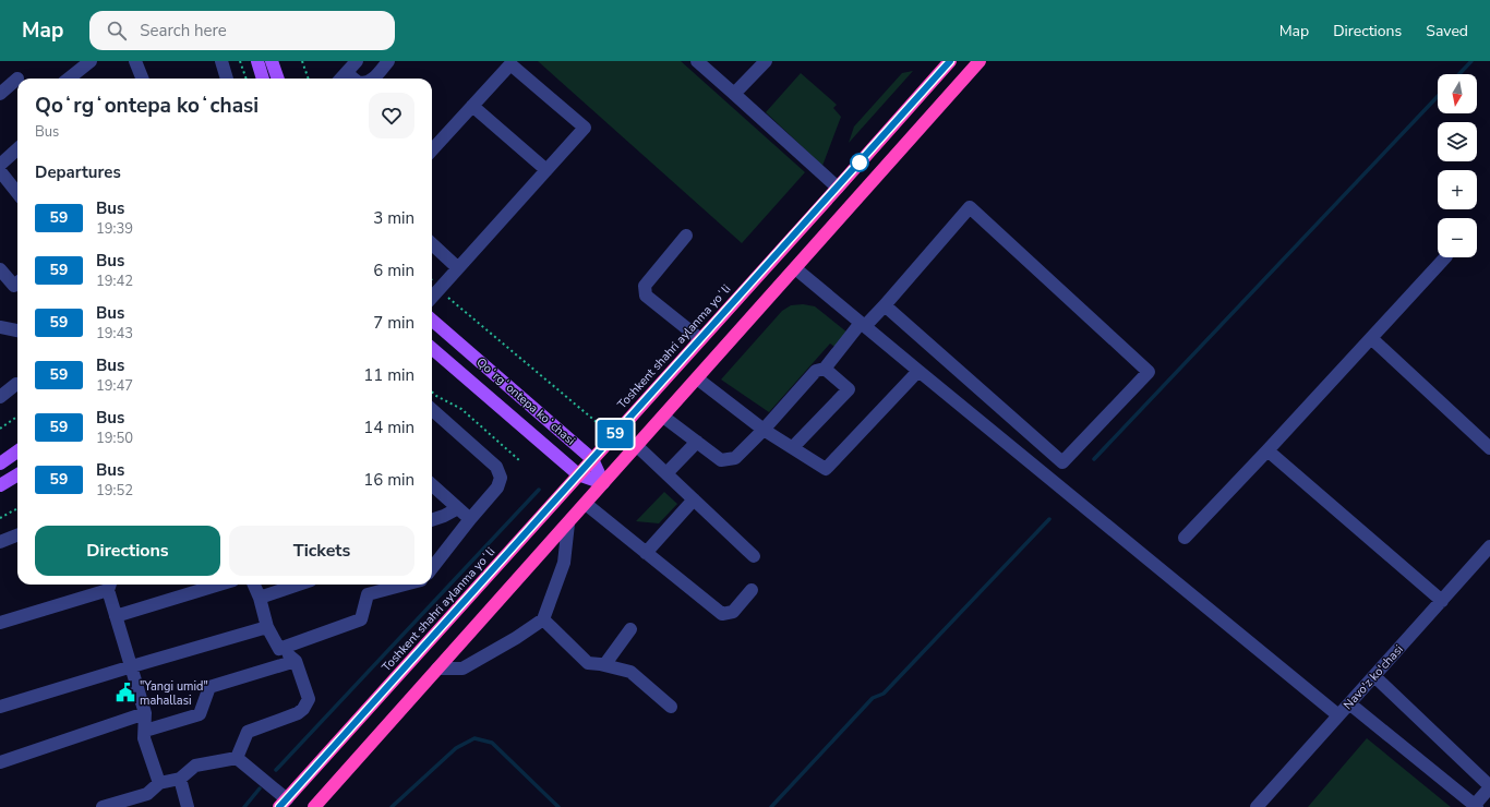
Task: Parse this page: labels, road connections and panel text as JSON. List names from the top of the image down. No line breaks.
{"streets":{"highway":["Toshkent shahri aylanma yoʻli"],"main road":["Qoʻrgʻontepa koʻchasi"],"street":["Navo'z ko'chasi"]},"crossings":[["Toshkent shahri aylanma yoʻli","Qoʻrgʻontepa koʻchasi"]],"places":{"public building":["\"Yangi umid\" mahallasi"]},"lines":["bus line 59"],"north":"bottom","page":{"header":"Map","search":"Search here","nav":["Map","Directions","Saved"],"on_map":"59","map_buttons":["+","−"],"heading":[["Qoʻrgʻontepa koʻchasi","Bus"],"Departures"],"list":[{"mark":"59","name":"Bus","note":"19:39","value":"3 min"},{"mark":"59","name":"Bus","note":"19:42","value":"6 min"},{"mark":"59","name":"Bus","note":"19:43","value":"7 min"},{"mark":"59","name":"Bus","note":"19:47","value":"11 min"},{"mark":"59","name":"Bus","note":"19:50","value":"14 min"},{"mark":"59","name":"Bus","note":"19:52","value":"16 min"}],"buttons":["Directions","Tickets"]}}
